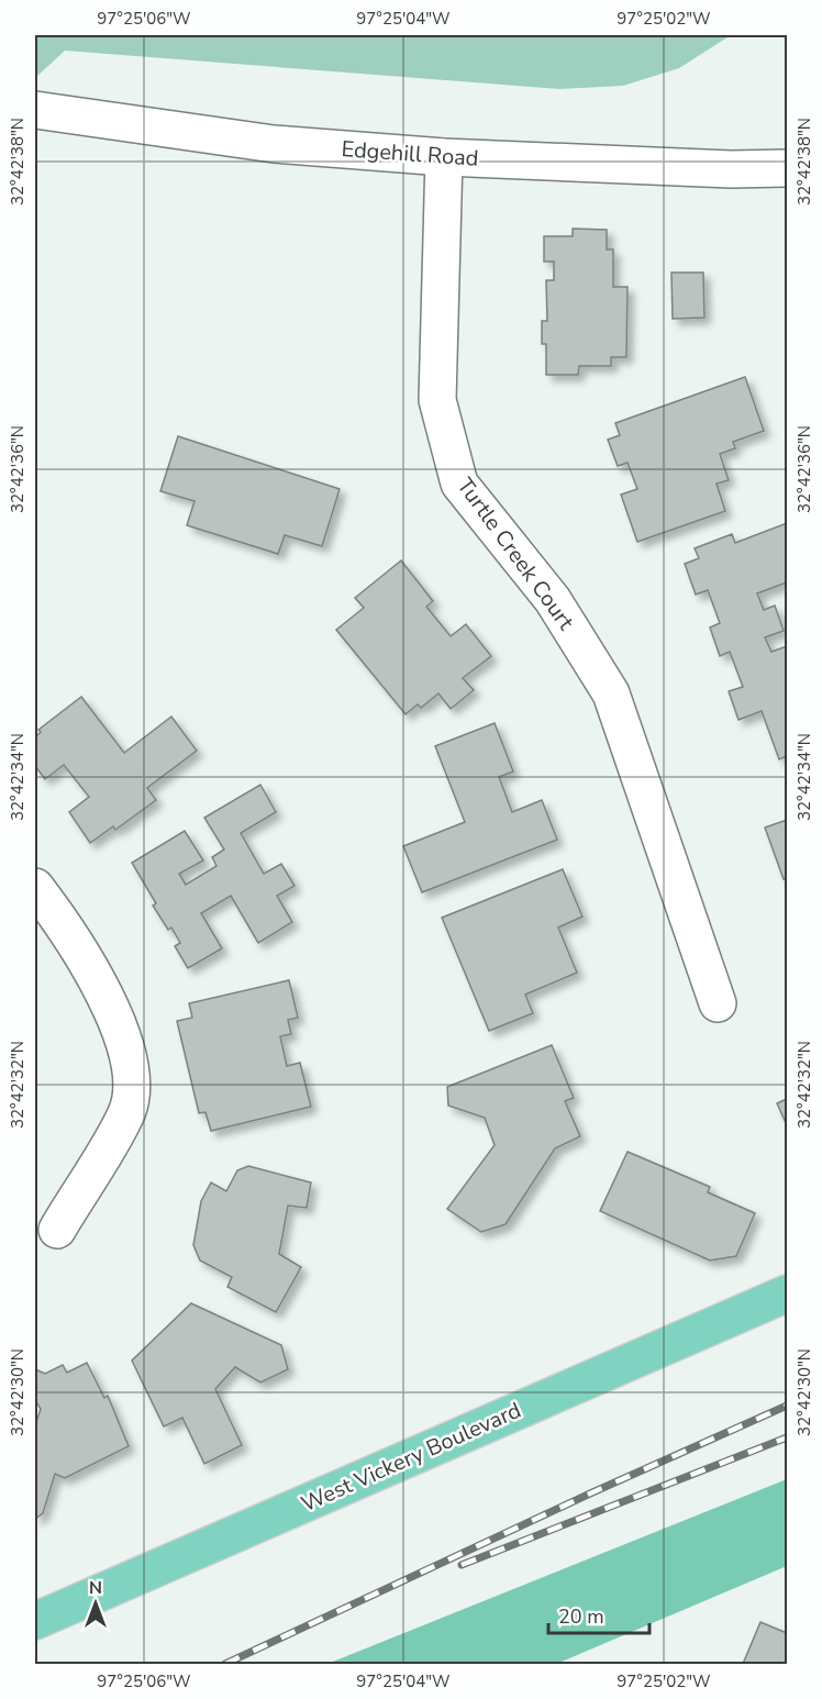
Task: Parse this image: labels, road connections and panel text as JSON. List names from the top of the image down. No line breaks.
{"streets":{"main road":["West Vickery Boulevard"],"street":["Edgehill Road","Turtle Creek Court"]},"crossings":[["Edgehill Road","Turtle Creek Court"]],"scale_bar":"20 m","north":"top","coordinates":["97°25'06\"W","97°25'04\"W","97°25'02\"W","32°42'38\"N","32°42'36\"N","32°42'34\"N","32°42'32\"N","32°42'30\"N"]}
